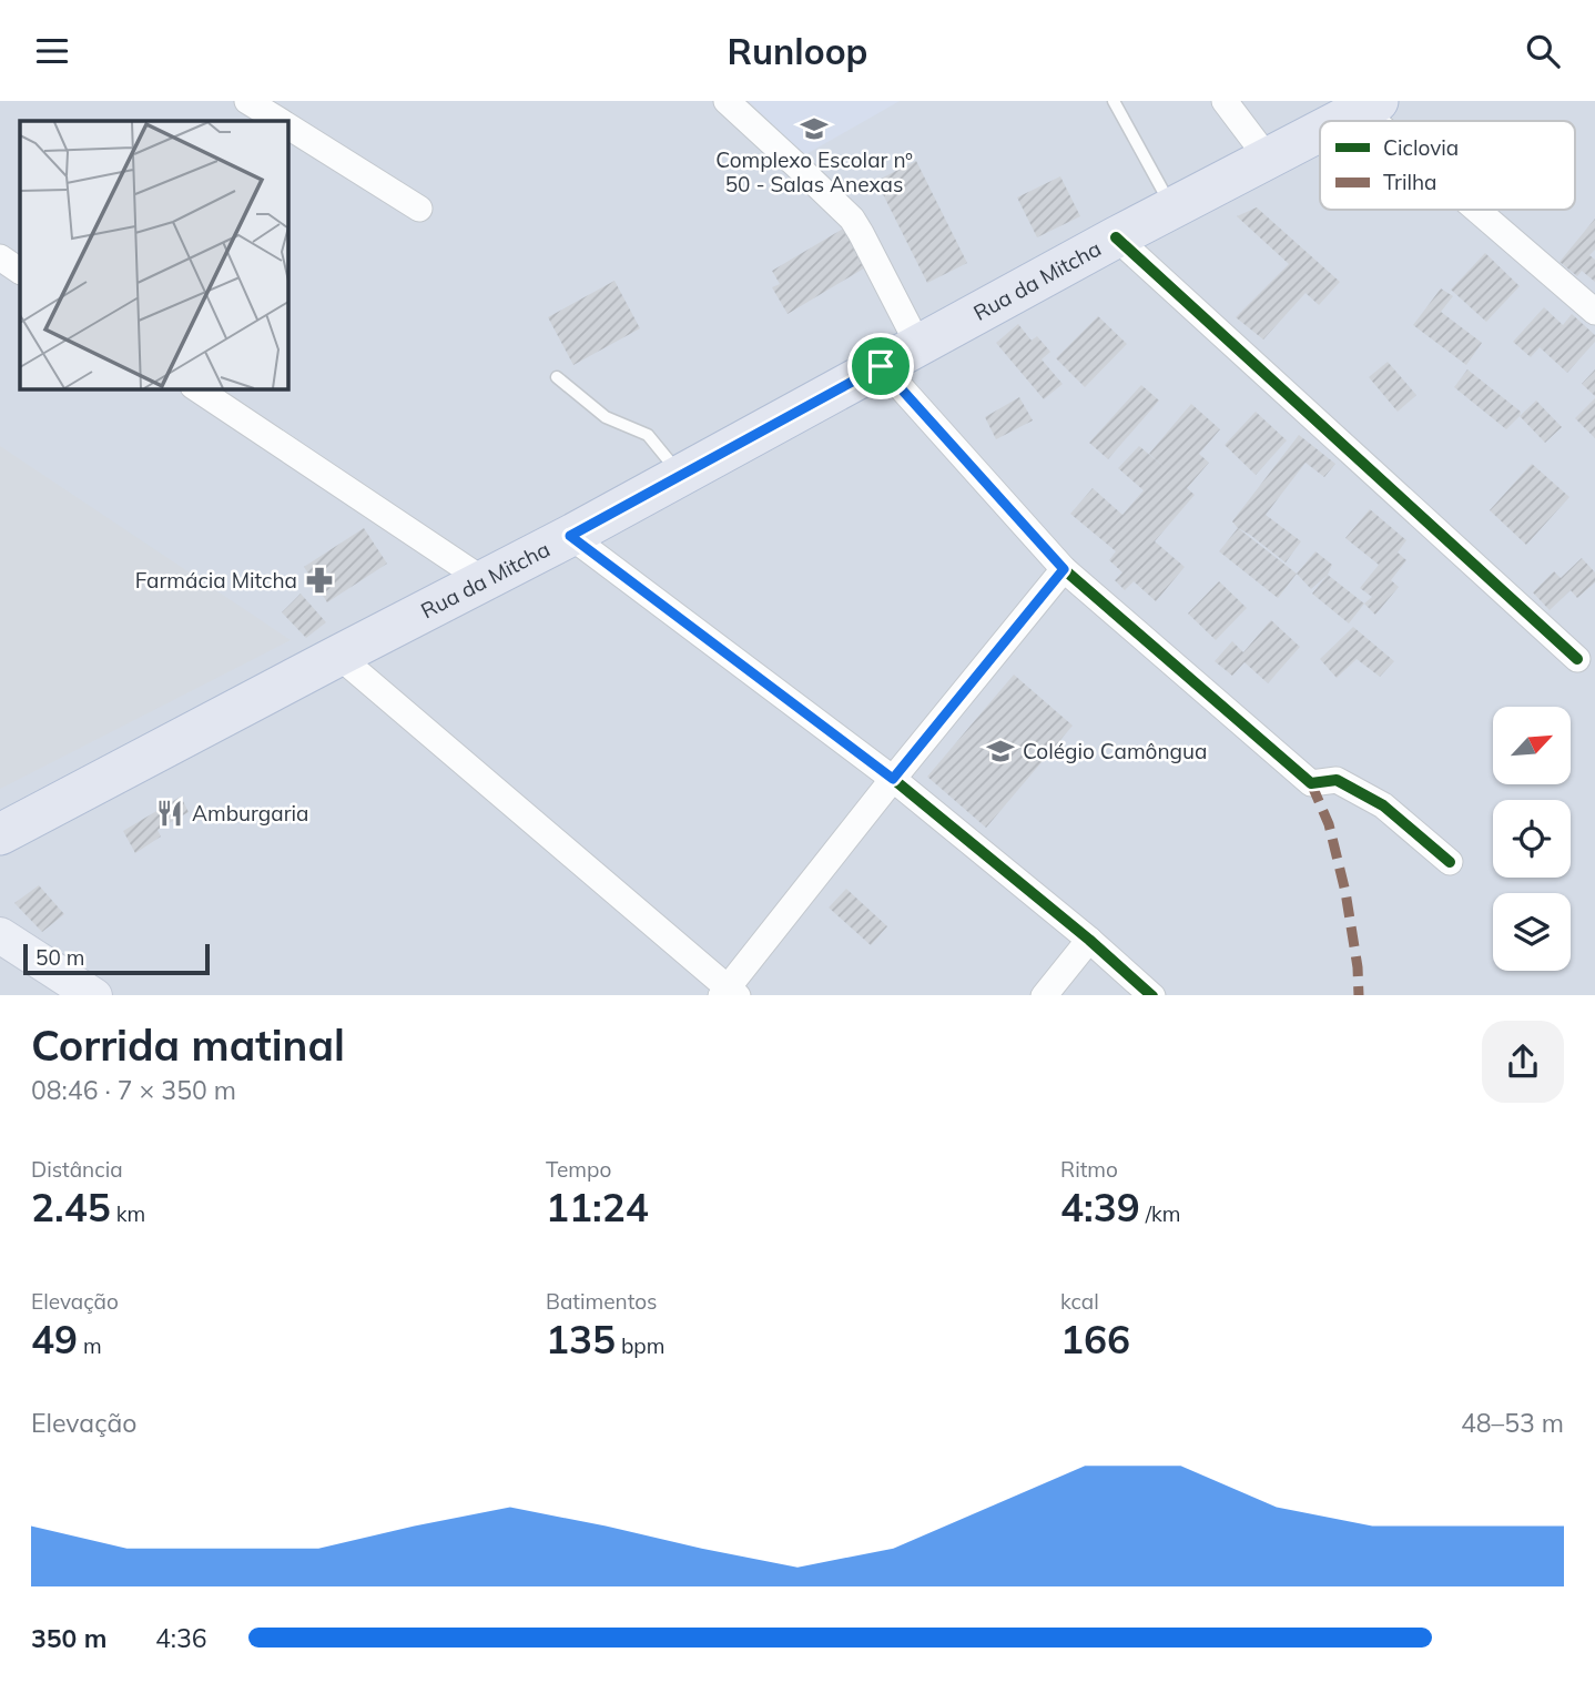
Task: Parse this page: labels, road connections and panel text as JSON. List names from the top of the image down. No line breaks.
{"streets":{"main road":["Rua da Mitcha"]},"places":{"school or university":["Complexo Escolar nº 50 - Salas Anexas","Colégio Camôngua"],"pharmacy":["Farmácia Mitcha"],"restaurant":["Amburgaria"]},"legend":["Ciclovia","Trilha"],"scale_bar":"50 m","north":"top right","page":{"header":"Runloop","scale":"50 m","heading":["Corrida matinal","08:46 · 7 × 350 m"],"stats":[["Distância","2.45 km"],["Tempo","11:24"],["Ritmo","4:39 /km"],["Elevação","49 m"],["Batimentos","135 bpm"],["kcal","166"]],"chart":["Elevação","48–53 m"],"list":[{"name":"350 m","note":"4:36"}]}}
